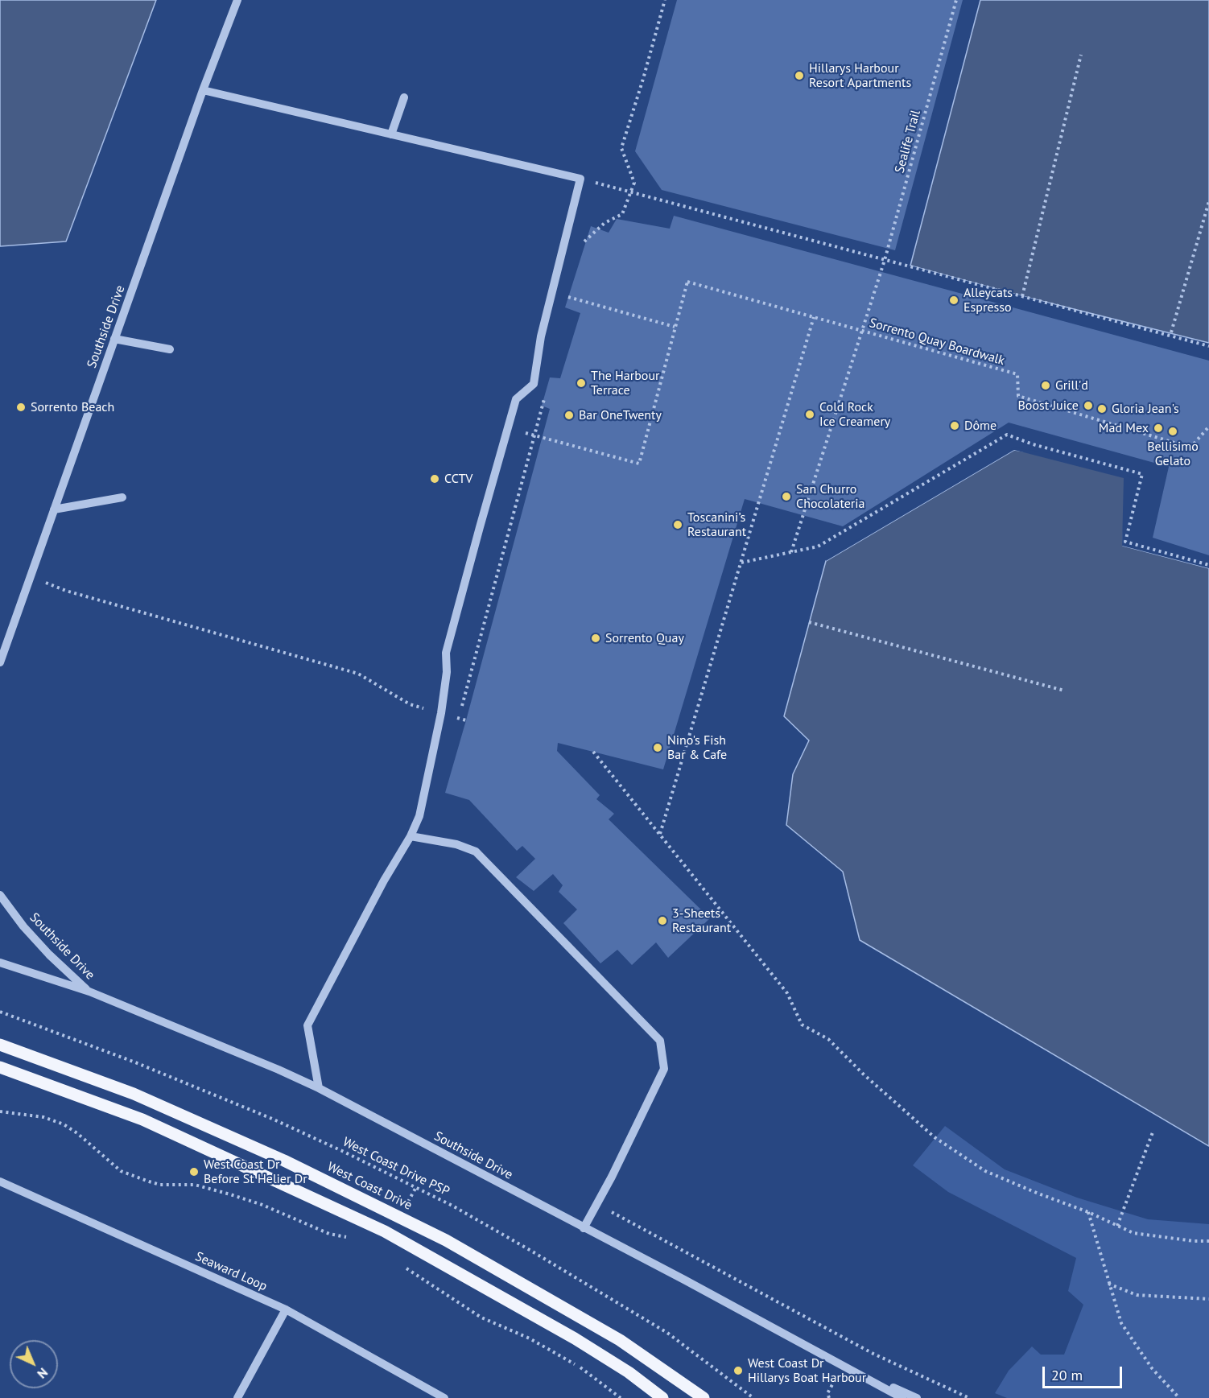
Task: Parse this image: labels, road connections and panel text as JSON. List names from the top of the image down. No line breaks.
{"streets":{"main road":["West Coast Drive"],"street":["Southside Drive","Seaward Loop"],"path":["Sealife Trail","Sorrento Quay Boardwalk","West Coast Drive PSP"]},"places":["Hillarys Harbour Resort Apartments","Alleycats Espresso","The Harbour Terrace","Grill'd","Boost Juice","Sorrento Beach","Gloria Jean's","Cold Rock Ice Creamery","Bar OneTwenty","Dôme","Mad Mex","Bellisimo Gelato","CCTV","San Churro Chocolateria","Toscanini’s Restaurant","Sorrento Quay","Nino's Fish Bar & Cafe","3-Sheets Restaurant","West Coast Dr Before St Helier Dr","West Coast Dr Hillarys Boat Harbour"],"scale_bar":"20 m","north":"bottom right"}
